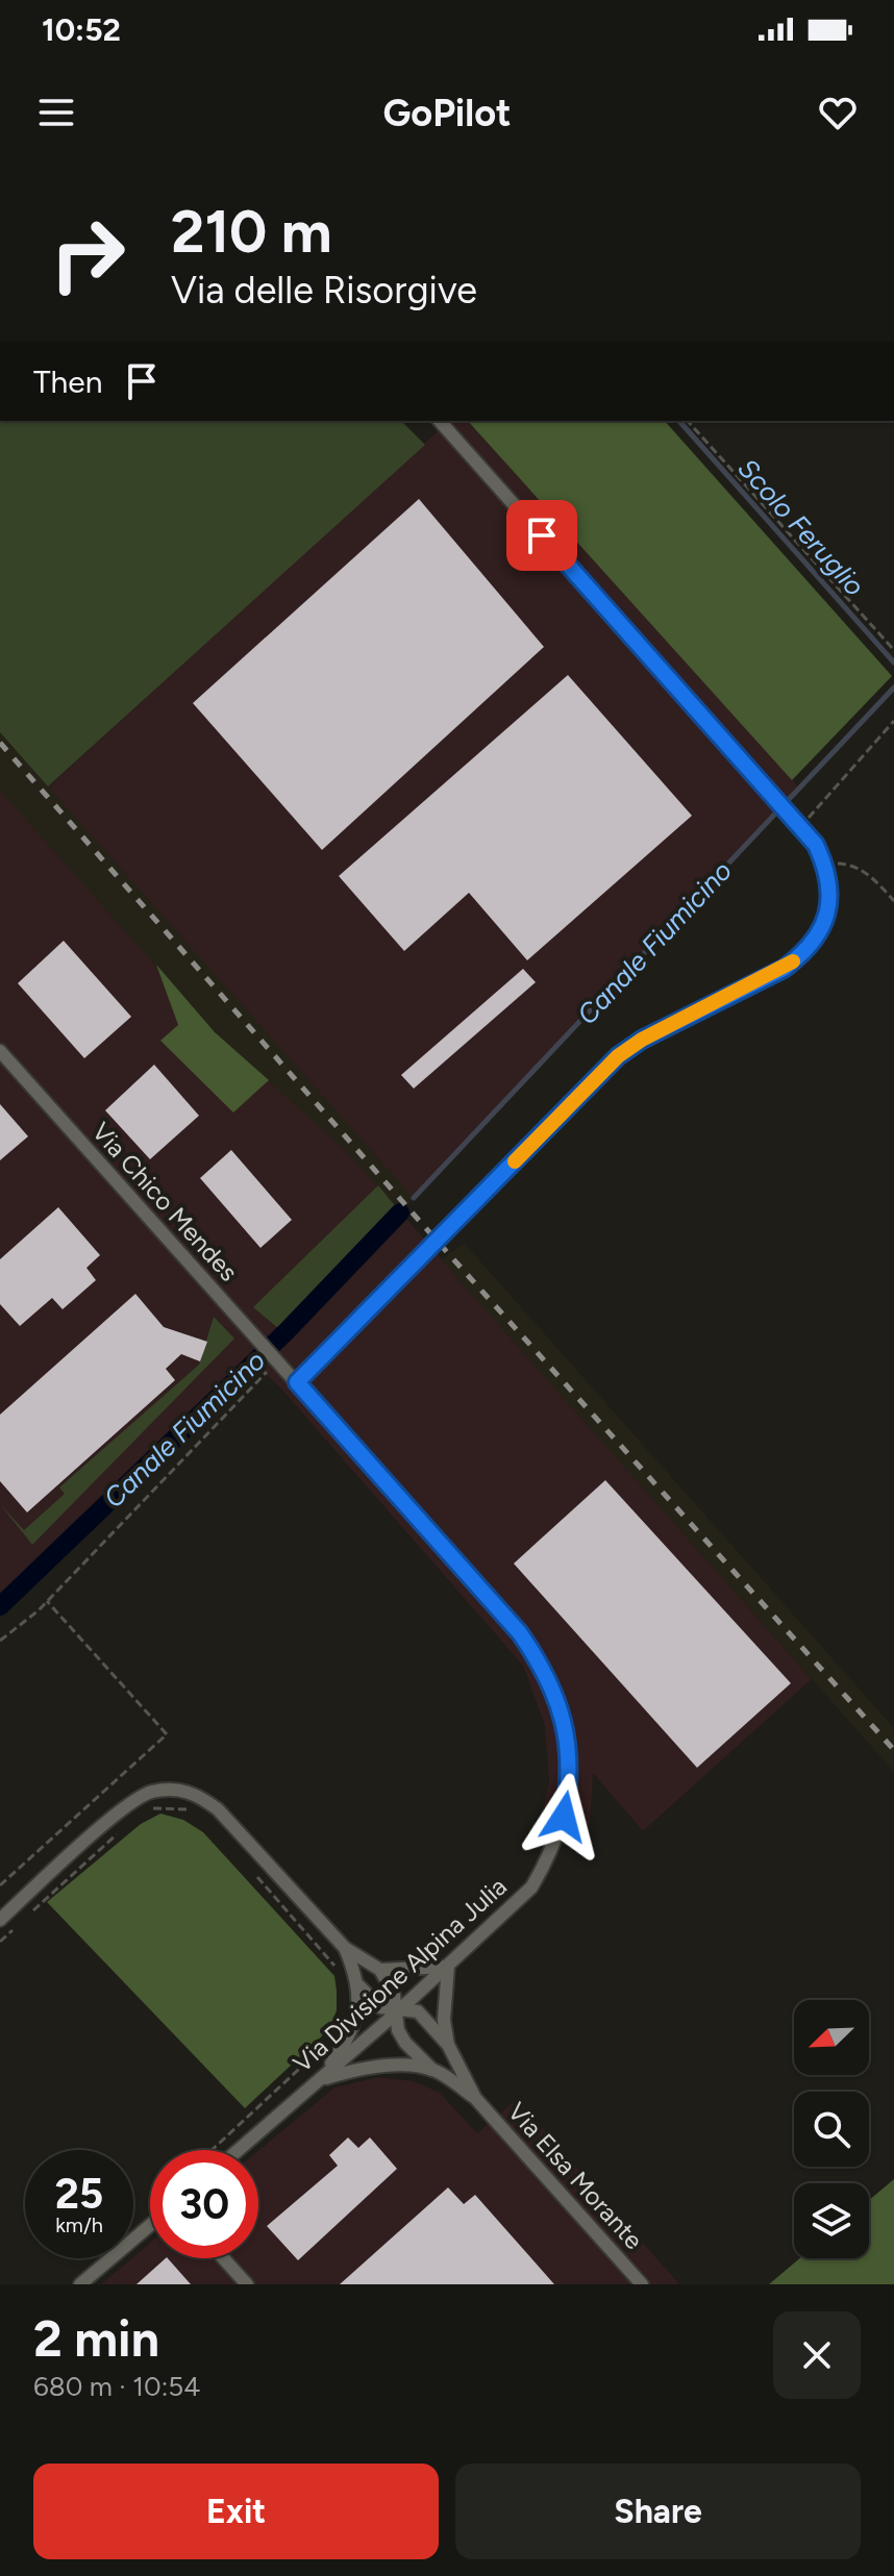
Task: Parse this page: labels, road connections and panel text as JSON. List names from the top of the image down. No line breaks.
{"streets":{"street":["Via Chico Mendes","Via Divisione Alpina Julia","Via Elsa Morante"]},"crossings":[["Via Chico Mendes","Via Divisione Alpina Julia"],["Via Divisione Alpina Julia","Via Elsa Morante"]],"water":["Scolo Feruglio","Canale Fiumicino"],"north":"bottom left","page":{"status":"10:52","header":"GoPilot","turn":["210 m","Via delle Risorgive"],"then":"Then","speed":"25 km/h","limit":"30","heading":["2 min","680 m · 10:54"],"buttons":["Exit","Share"]}}
